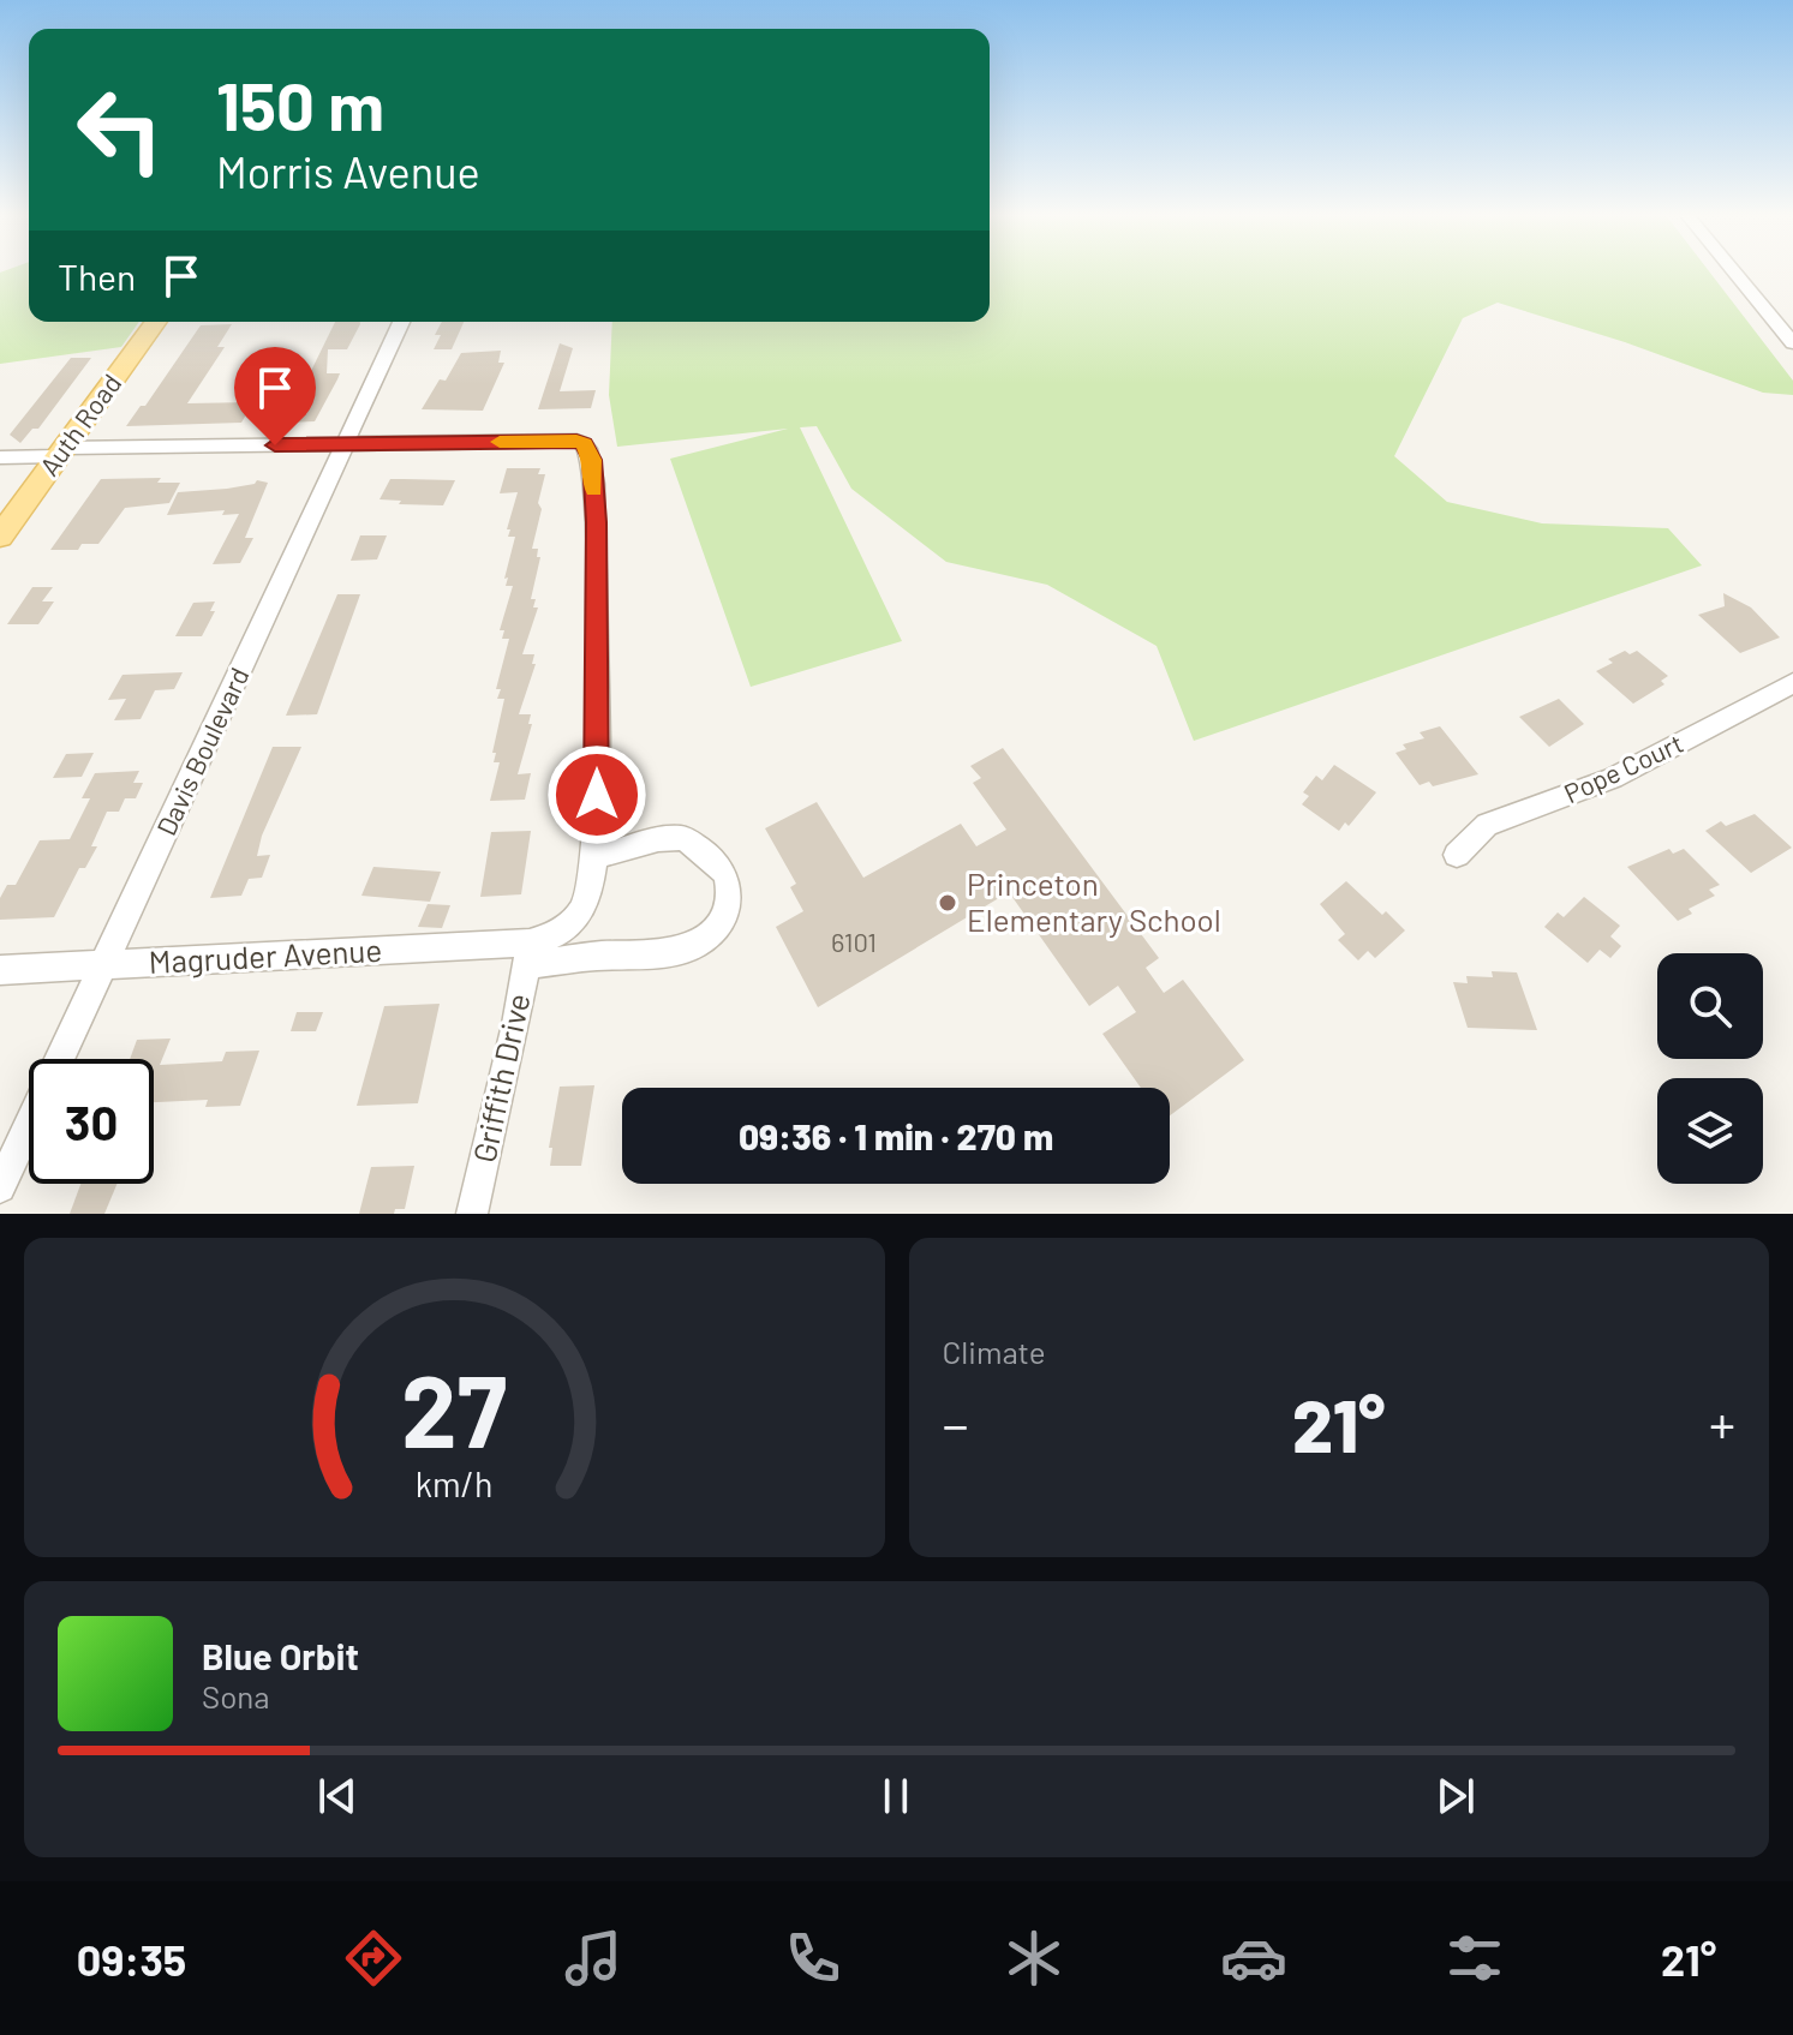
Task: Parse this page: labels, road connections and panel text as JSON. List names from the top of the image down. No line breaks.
{"streets":{"main road":["Auth Road"],"street":["Davis Boulevard","Pope Court","Magruder Avenue","Griffith Drive"]},"crossings":[["Davis Boulevard","Magruder Avenue"],["Magruder Avenue","Griffith Drive"]],"places":["Princeton Elementary School"],"house_numbers":["6101"],"page":{"turn":["150 m","Morris Avenue"],"then":"Then","limit":"30","trip":"09:36 · 1 min · 270 m","tile":"Climate","heat":["−","21°","+"],"song":["Blue Orbit","Sona"],"tabs":["09:35","21°"],"gauge":["27","km/h"]}}
